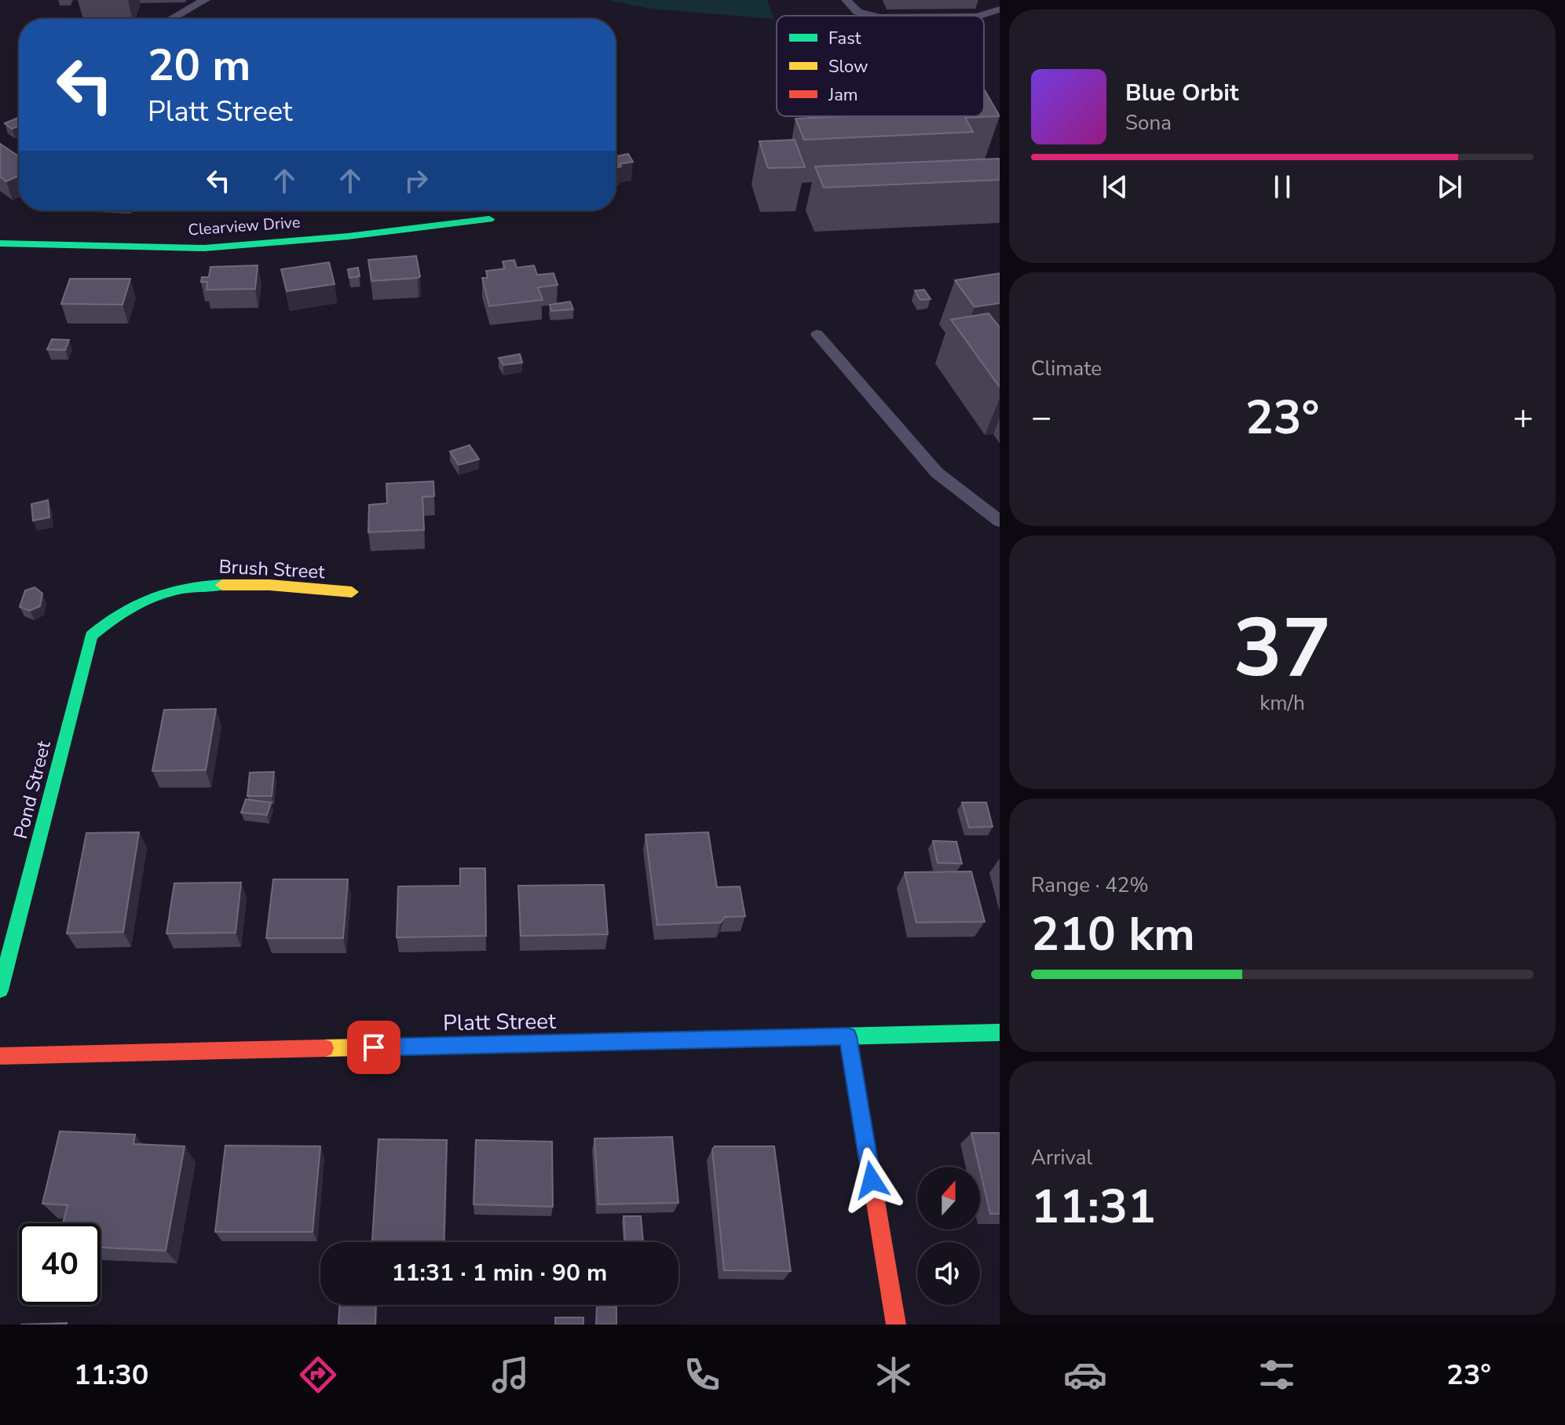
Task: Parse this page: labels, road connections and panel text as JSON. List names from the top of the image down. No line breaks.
{"streets":{"street":["Clearview Drive","Brush Street","Pond Street","Platt Street"]},"crossings":[["Brush Street","Pond Street"]],"legend":["Fast","Slow","Jam"],"north":"top","page":{"turn":["20 m","Platt Street"],"song":["Blue Orbit","Sona"],"tile":["Climate",["37","km/h"],["Range · 42%","210 km"],["Arrival","11:31"]],"heat":["−","23°","+"],"limit":"40","trip":"11:31 · 1 min · 90 m","tabs":["11:30","23°"]}}
